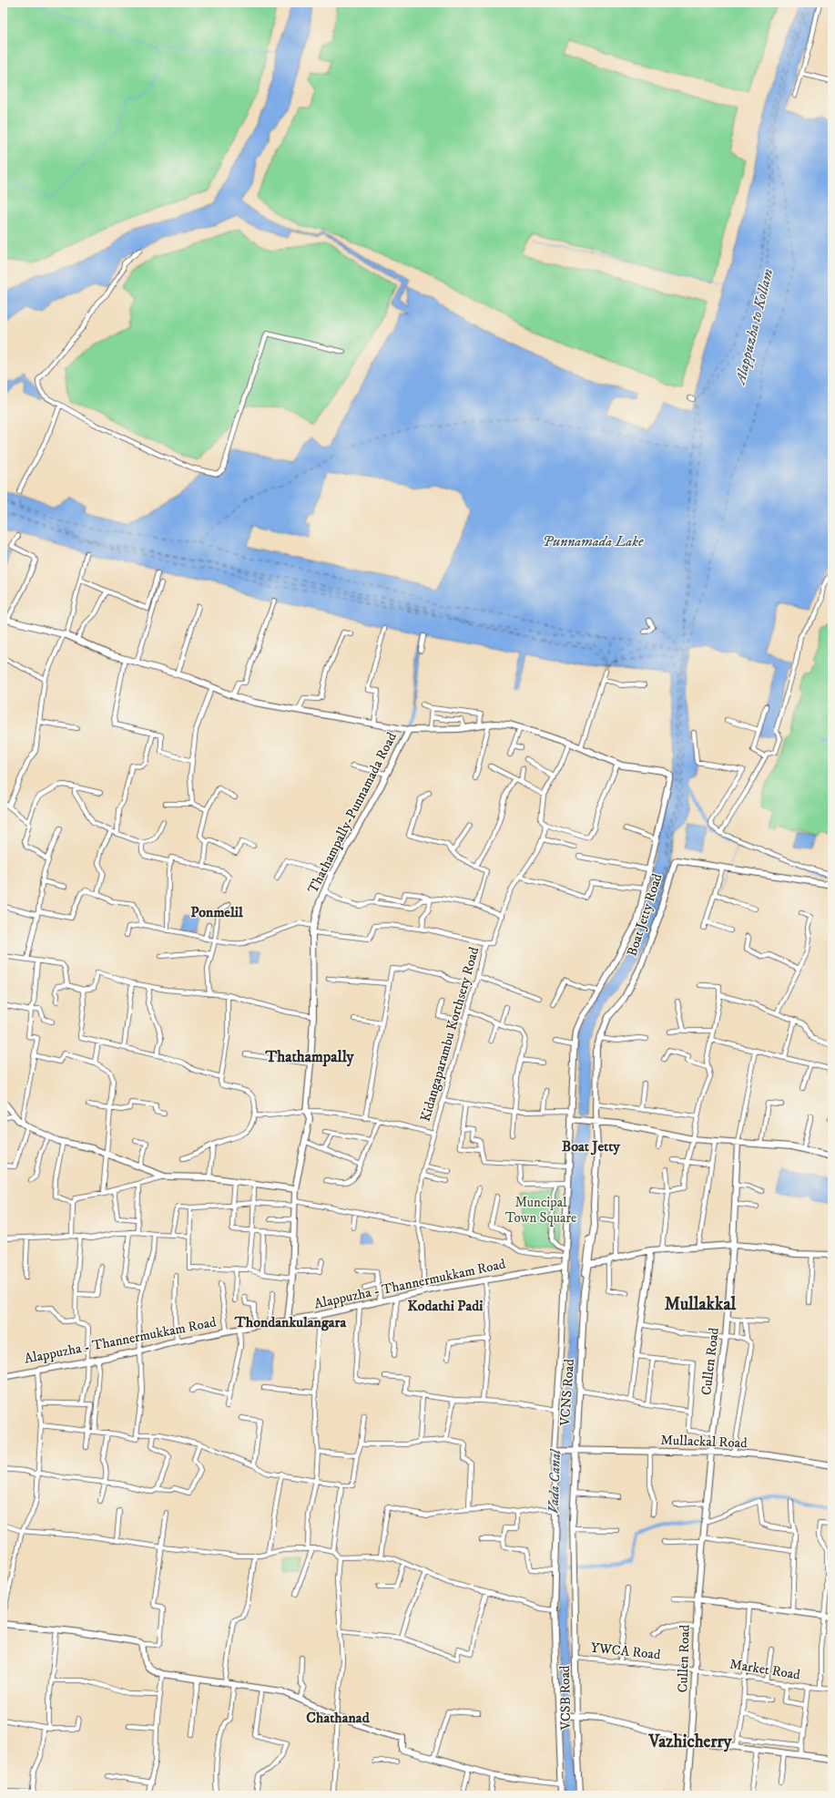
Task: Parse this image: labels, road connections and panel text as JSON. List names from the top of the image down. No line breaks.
{"streets":{"main road":["Thathampally-Punnamada Road","Boat Jetty Road","Alappuzha - Thannermukkam Road","Cullen Road","VCNS Road","Mullackal Road","VCSB Road"],"street":["Kidangaparambu Korthsery Road","YWCA Road","Market Road"]},"crossings":[["Thathampally-Punnamada Road","Alappuzha - Thannermukkam Road"],["Boat Jetty Road","VCNS Road"],["Kidangaparambu Korthsery Road","Alappuzha - Thannermukkam Road"],["Cullen Road","Mullackal Road"],["Cullen Road","YWCA Road"],["Cullen Road","Market Road"],["VCNS Road","Mullackal Road"],["VCNS Road","VCSB Road"],["YWCA Road","Market Road"],["YWCA Road","VCSB Road"]],"districts":["Ponmelil","Thathampally","Boat Jetty","Mullakkal","Kodathi Padi","Thondankulangara","Chathanad","Vazhicherry"],"water":["Alappuzha to Kollam","Punnamada Lake","Vada Canal"],"parks":["Muncipal Town Square"]}
